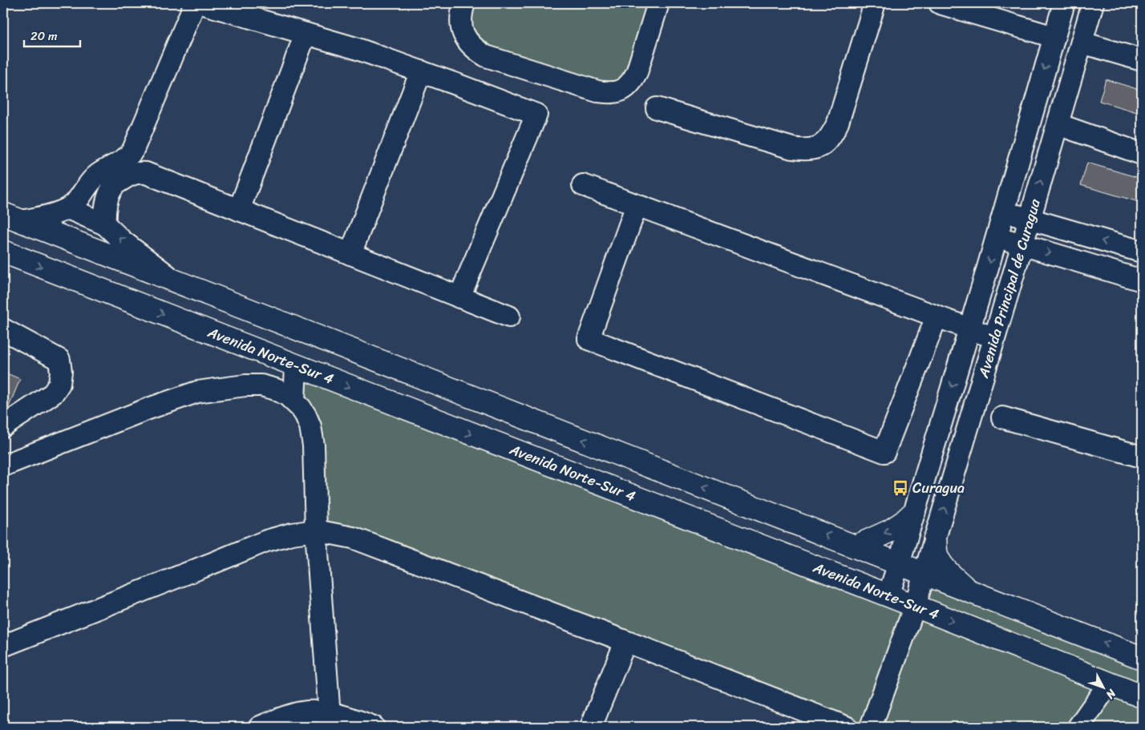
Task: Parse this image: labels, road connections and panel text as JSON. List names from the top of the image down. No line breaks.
{"streets":{"main road":["Avenida Norte-Sur 4"],"street":["Avenida Principal de Curagua"]},"crossings":[["Avenida Principal de Curagua","Avenida Norte-Sur 4"]],"places":{"bus stop":["Curagua"]},"scale_bar":"20 m","north":"bottom right"}
